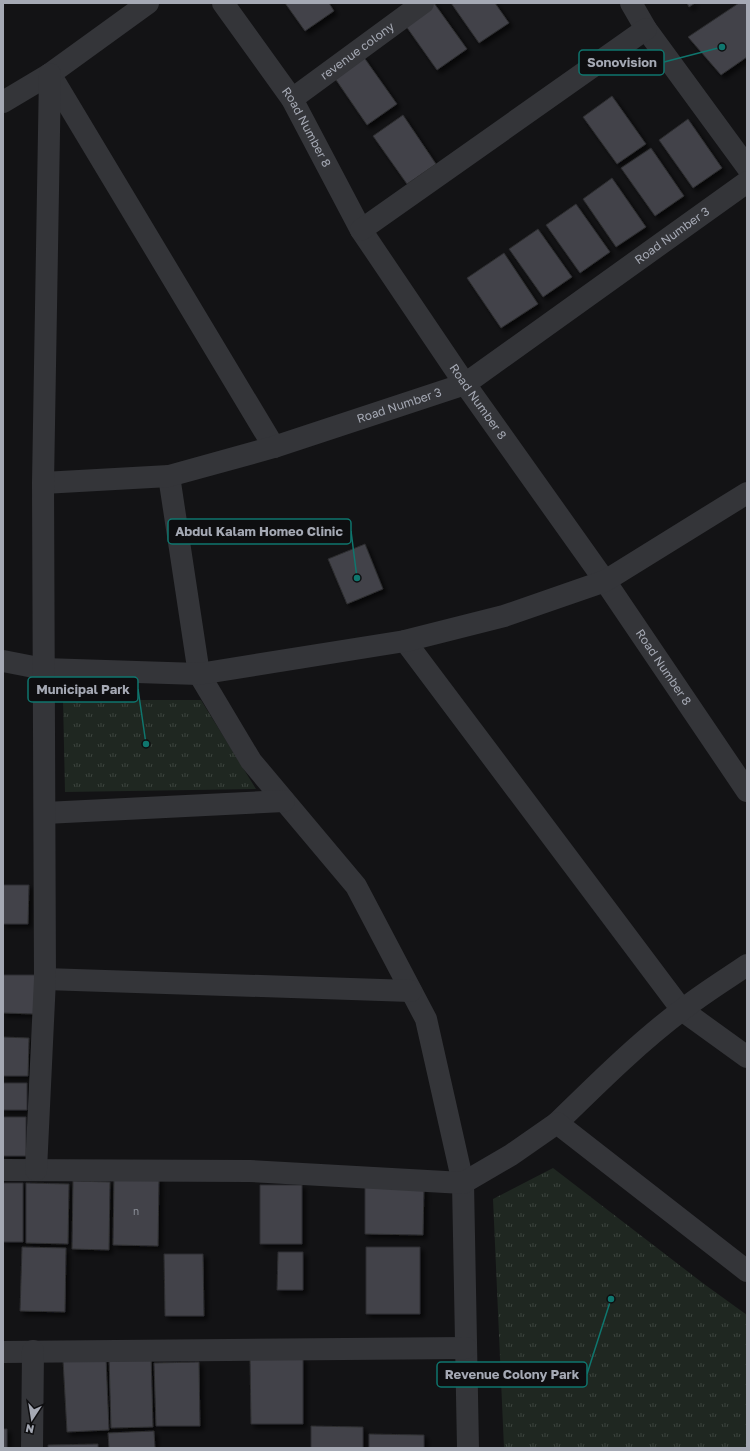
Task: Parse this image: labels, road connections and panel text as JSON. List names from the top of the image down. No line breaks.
{"streets":{"street":["revenue colony","Road Number 8","Road Number 3"]},"crossings":[["revenue colony","Road Number 8"],["Road Number 8","Road Number 3"]],"places":["Sonovision","Abdul Kalam Homeo Clinic","Municipal Park","Revenue Colony Park"],"house_numbers":["n"],"north":"bottom"}
